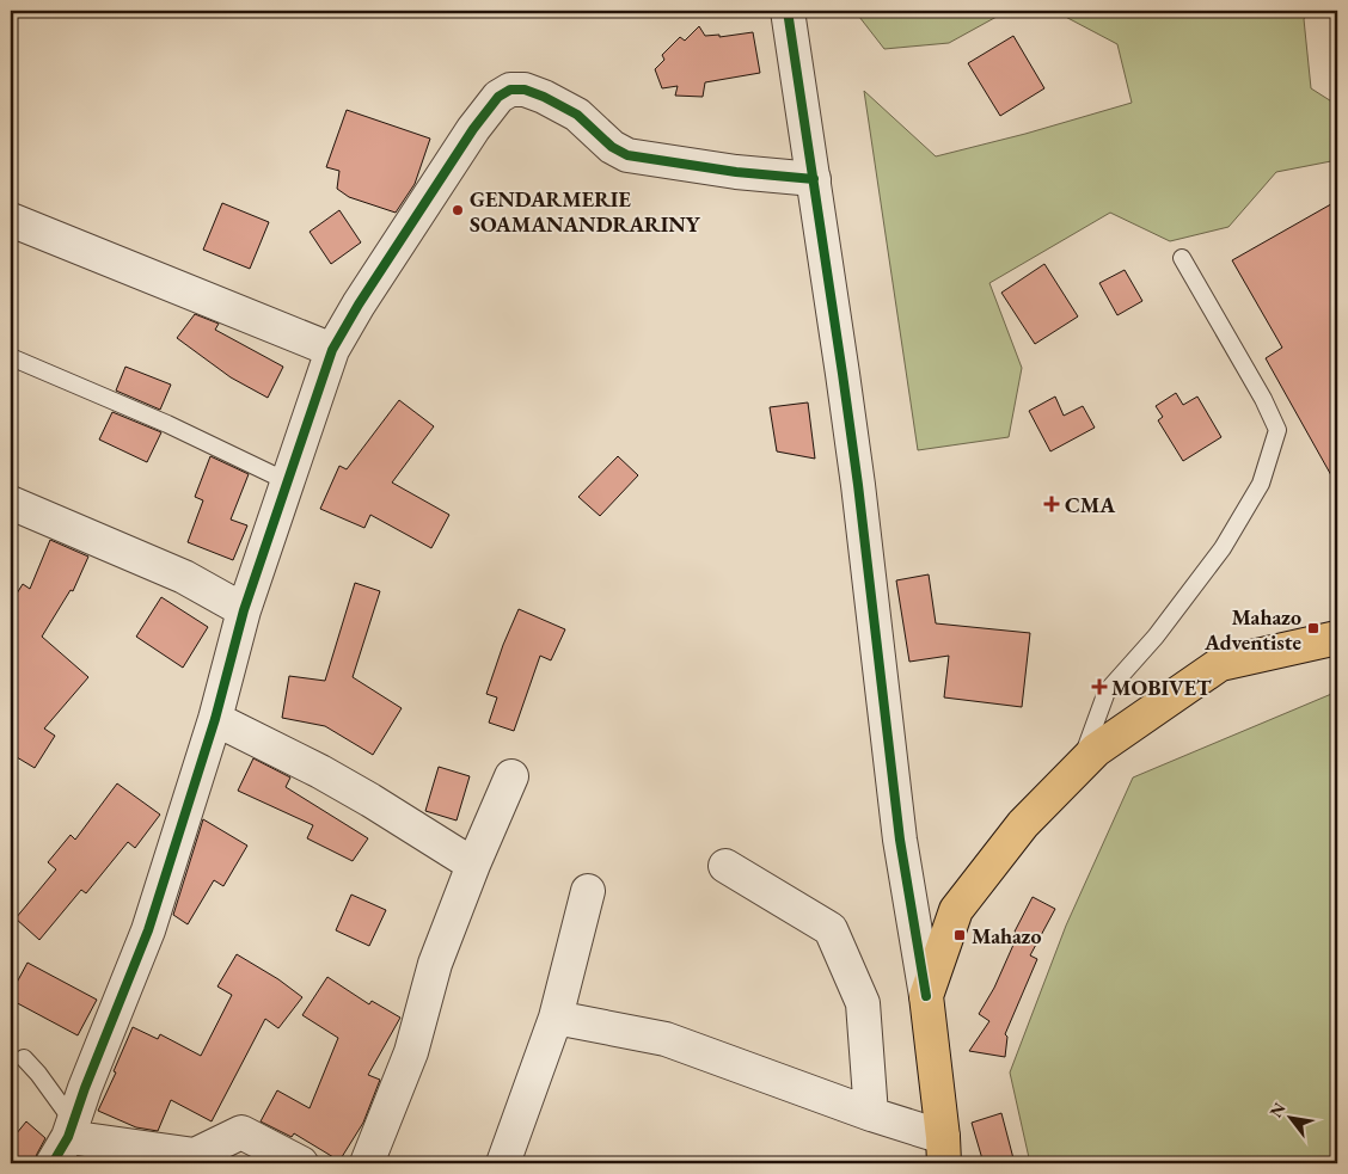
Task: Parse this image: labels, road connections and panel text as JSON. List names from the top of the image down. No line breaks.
{"places":{"other":["GENDARMERIE SOAMANANDRARINY"],"health":["CMA","MOBIVET"],"transit":["Mahazo Adventiste","Mahazo"]},"north":"top left"}
